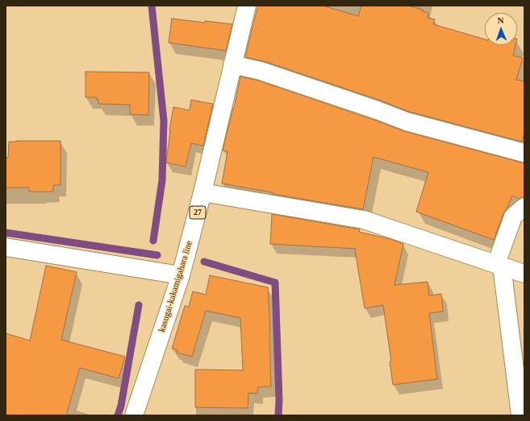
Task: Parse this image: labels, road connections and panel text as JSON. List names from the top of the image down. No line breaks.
{"streets":{"street":["27","kasugai-kakamigahara line"]},"north":"top"}
